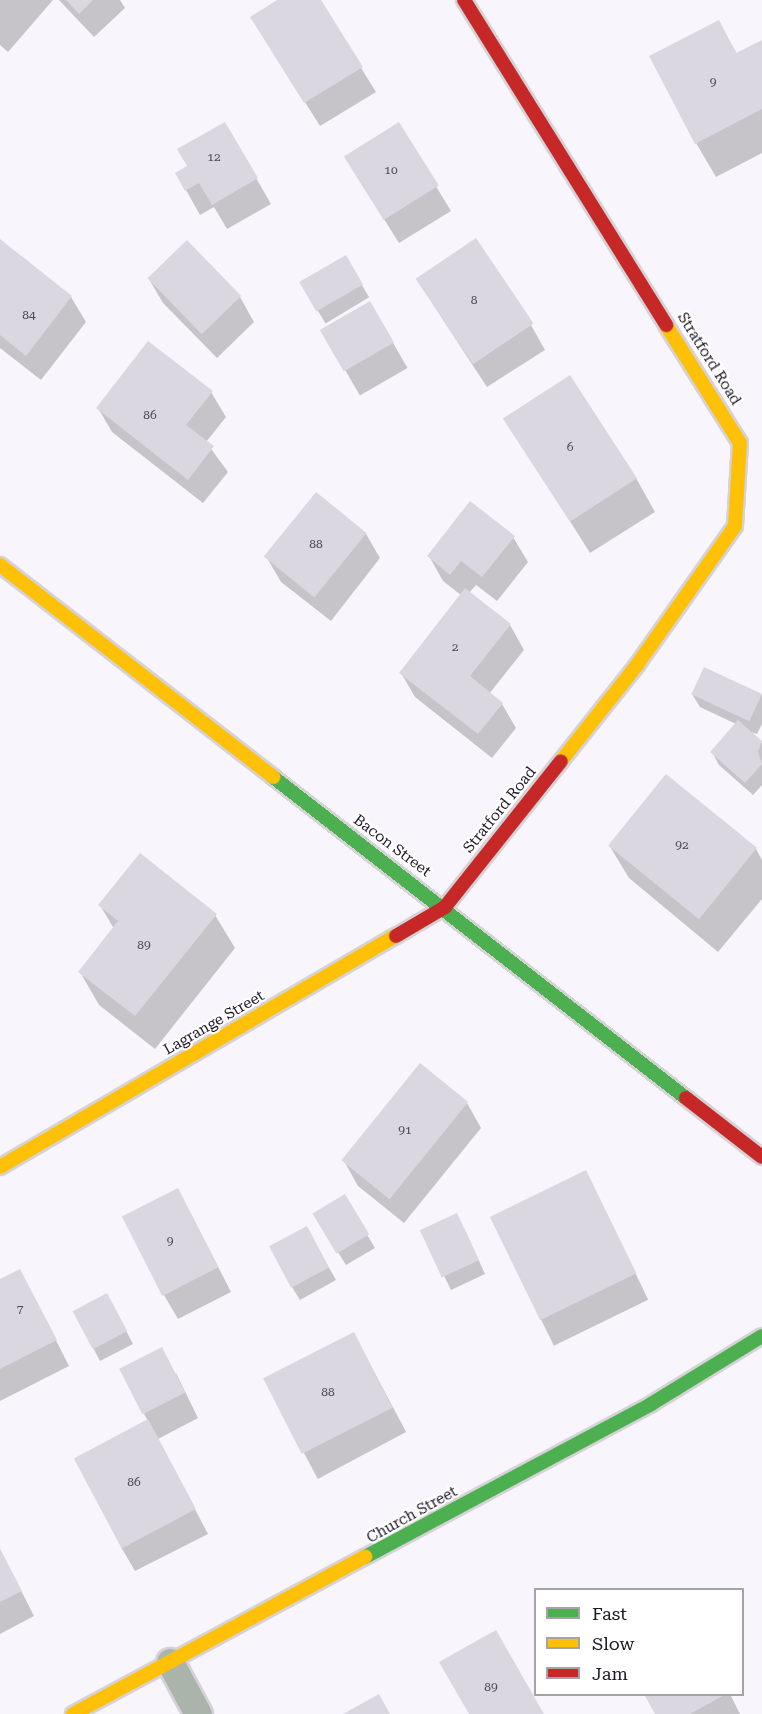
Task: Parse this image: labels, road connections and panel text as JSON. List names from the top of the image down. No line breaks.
{"streets":{"street":["Stratford Road","Bacon Street","Lagrange Street","Church Street"]},"crossings":[["Stratford Road","Bacon Street"],["Stratford Road","Lagrange Street"],["Bacon Street","Lagrange Street"]],"house_numbers":["9","12","10","8","84","86","6","88","2","92","89","91","9","7","88","86","89"],"legend":["Fast","Slow","Jam"]}
